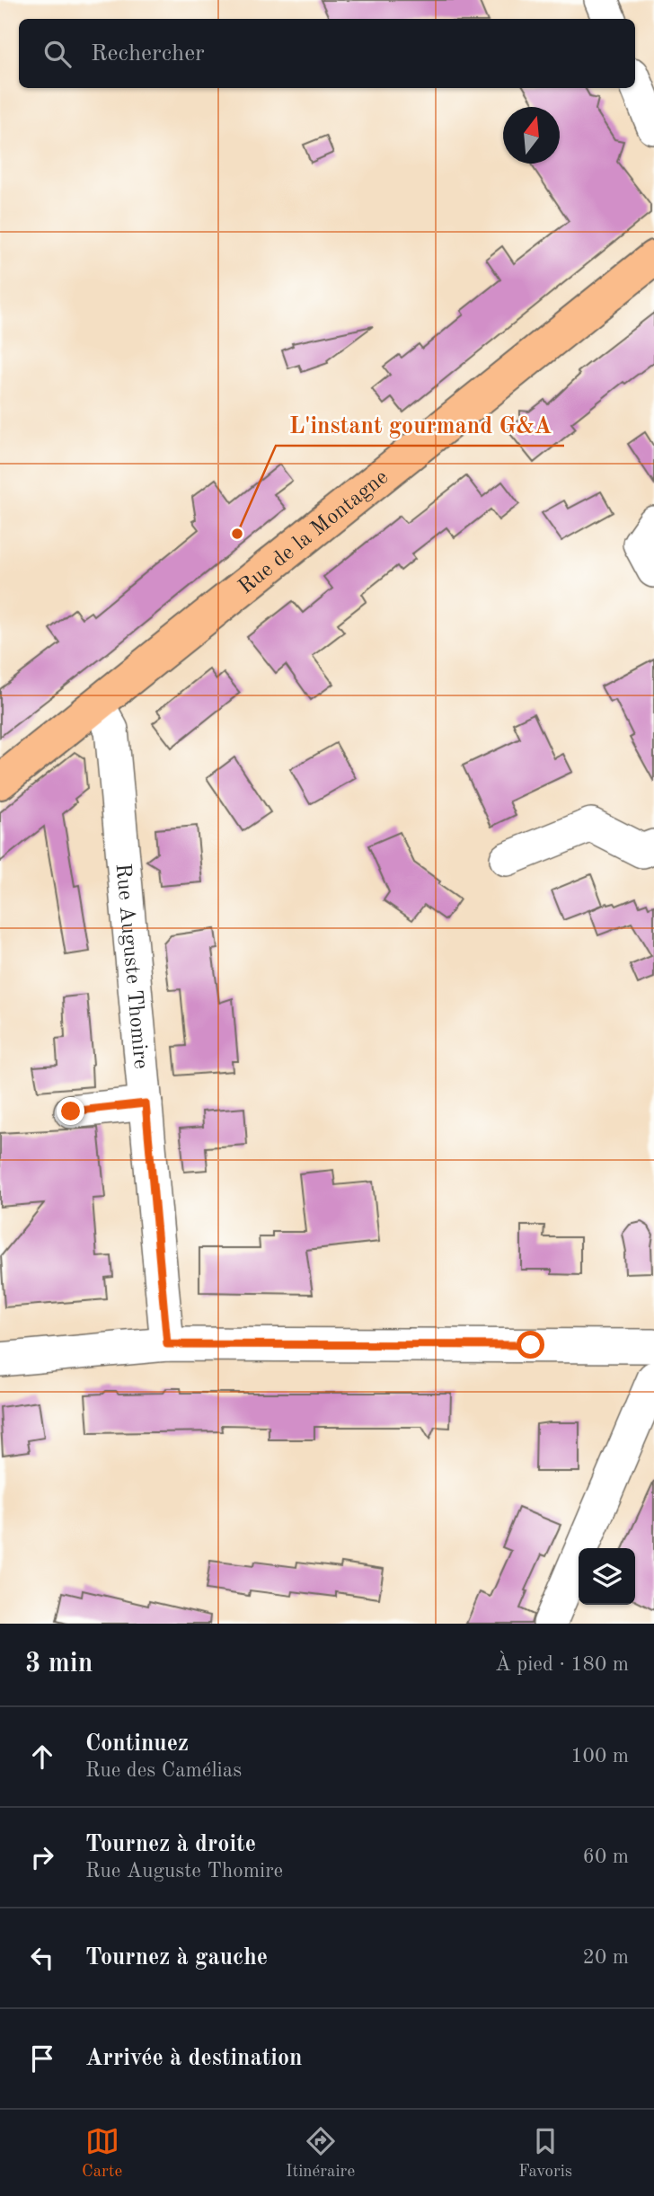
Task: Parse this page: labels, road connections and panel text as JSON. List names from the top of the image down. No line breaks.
{"streets":{"main road":["Rue de la Montagne"],"street":["Rue Auguste Thomire"]},"crossings":[["Rue de la Montagne","Rue Auguste Thomire"]],"places":["L'instant gourmand G&A"],"north":"top","page":{"search":"Rechercher","heading":["3 min","À pied · 180 m"],"list":[["Continuez","Rue des Camélias","100 m"],["Tournez à droite","Rue Auguste Thomire","60 m"],["Tournez à gauche","20 m"],"Arrivée à destination"],"nav":["Carte","Itinéraire","Favoris"]}}
